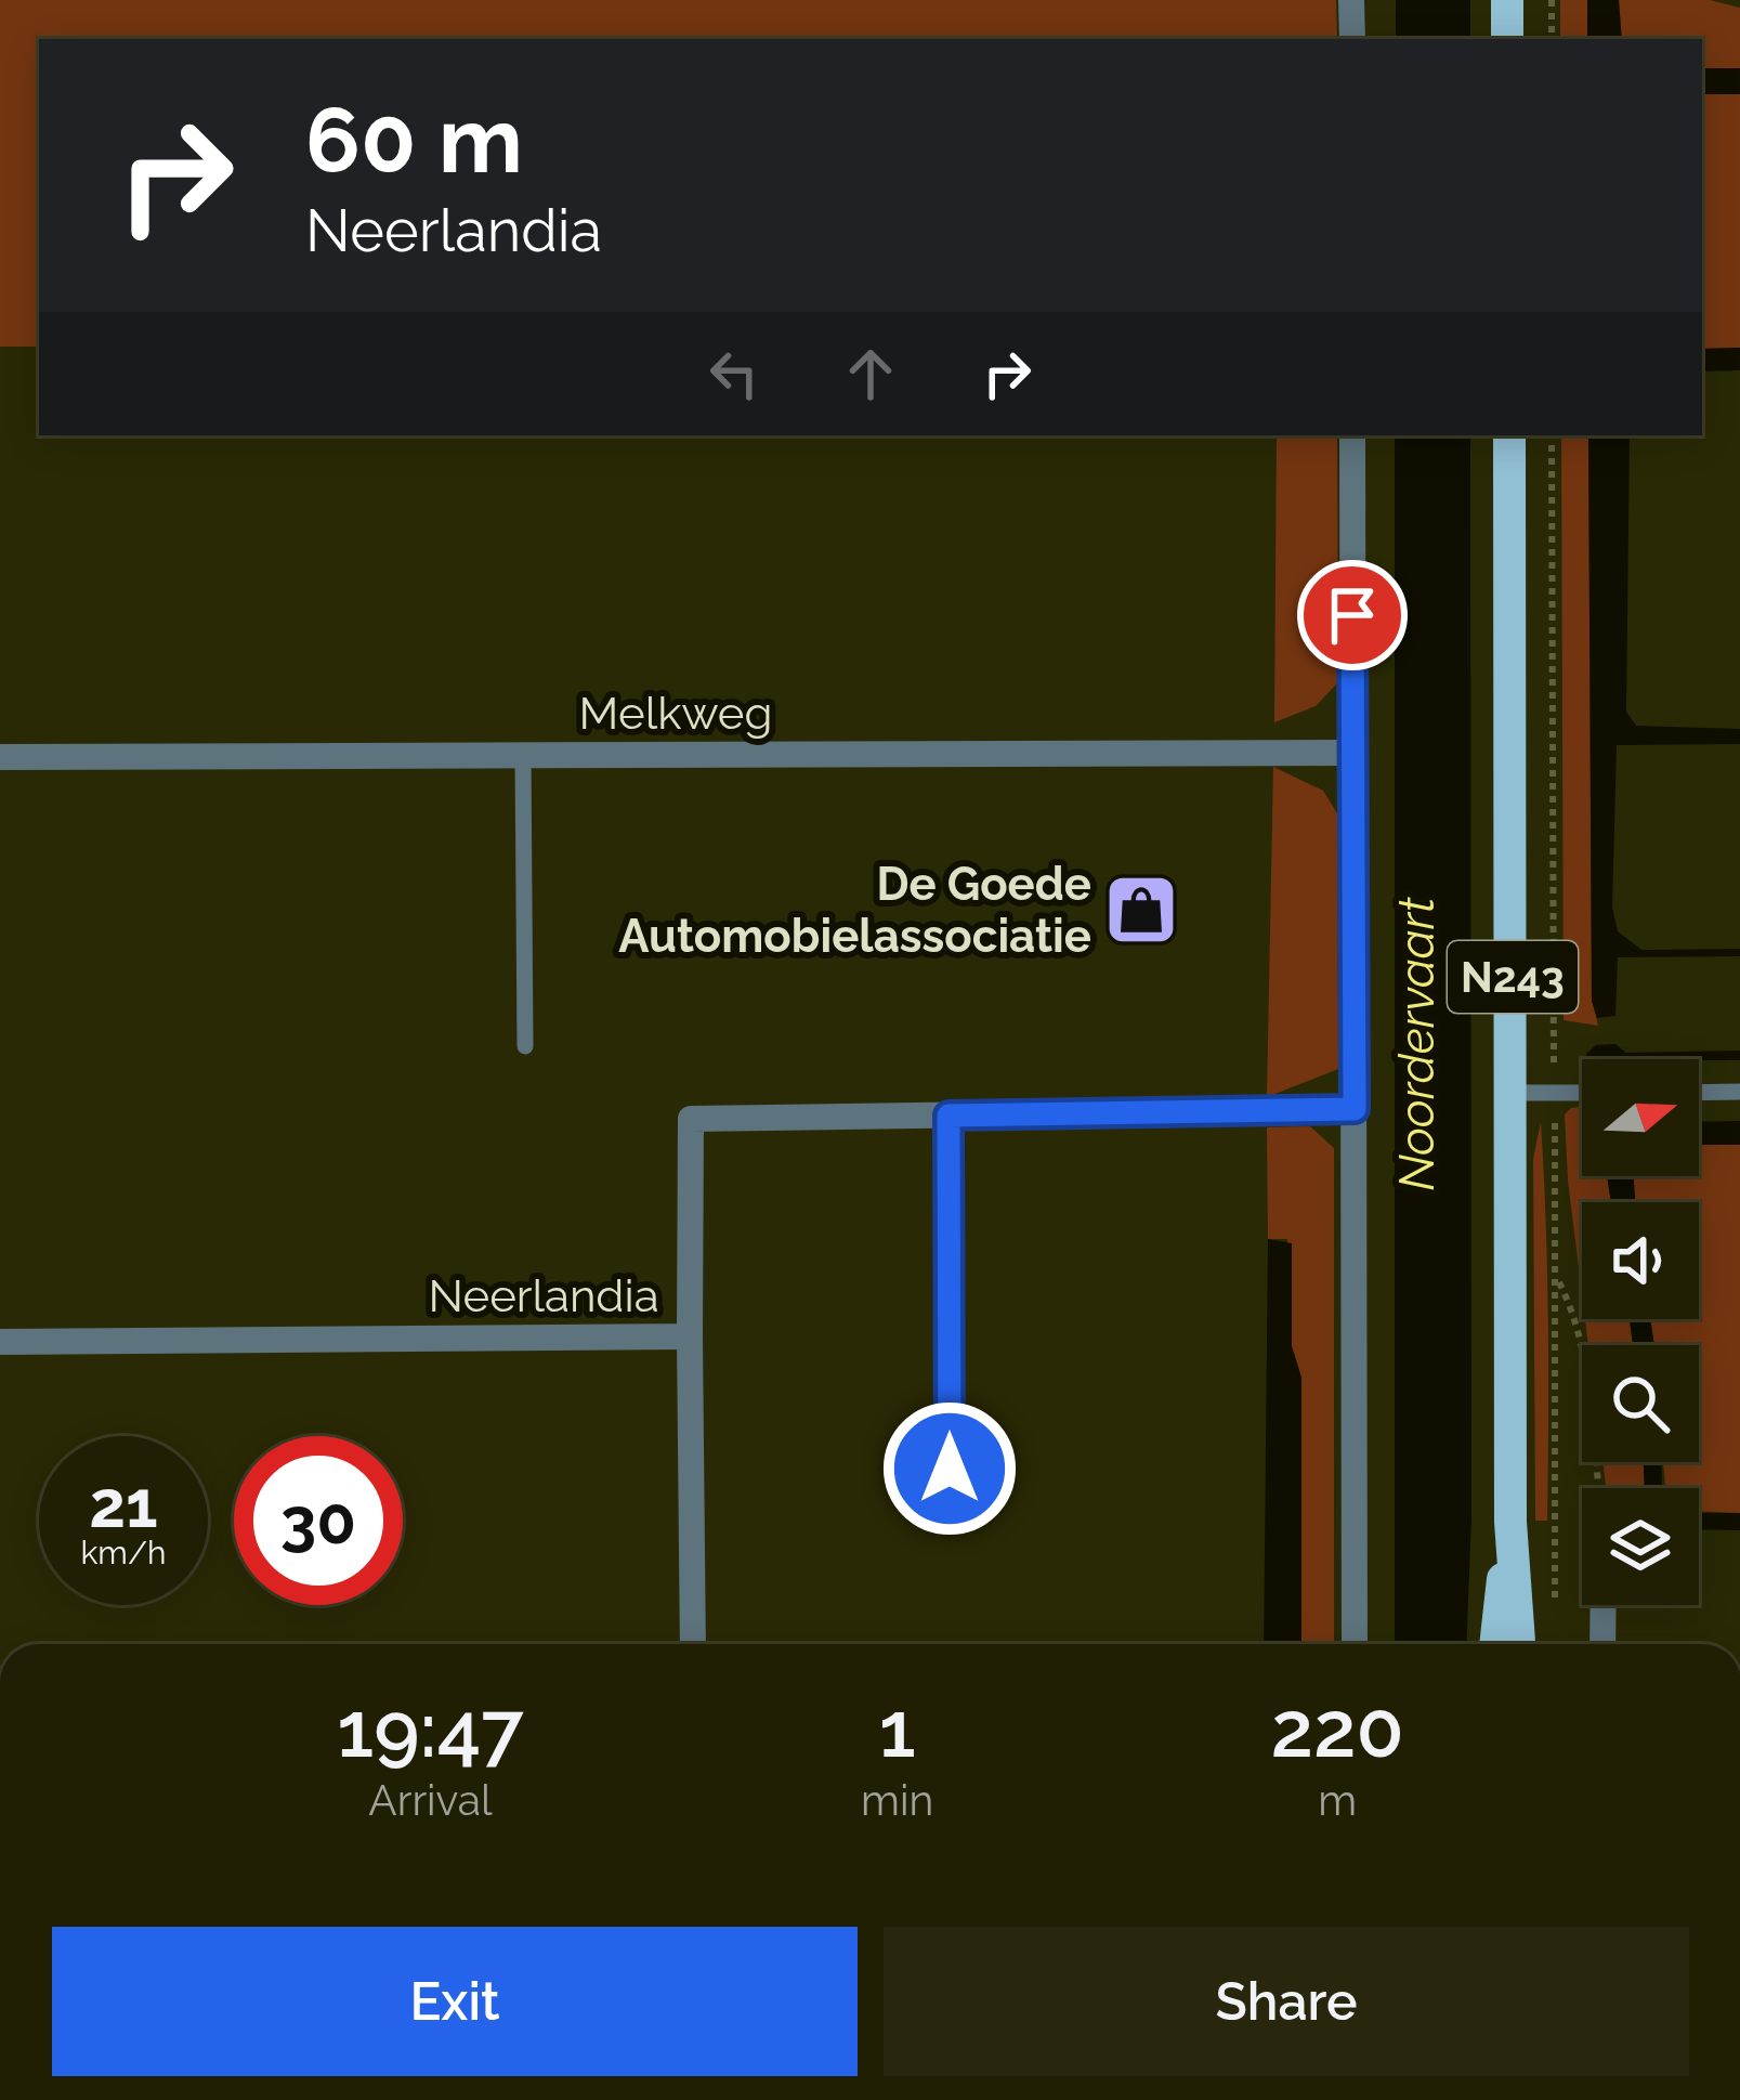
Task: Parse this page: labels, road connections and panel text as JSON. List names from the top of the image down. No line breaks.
{"streets":{"main road":["N243"],"street":["Melkweg","Neerlandia"]},"water":["Noordervaart"],"places":{"shop":["De Goede Automobielassociatie"]},"north":"right","page":{"turn":["60 m","Neerlandia"],"speed":"21 km/h","limit":"30","eta":["19:47","Arrival","1","min","220","m"],"buttons":["Exit","Share"]}}
